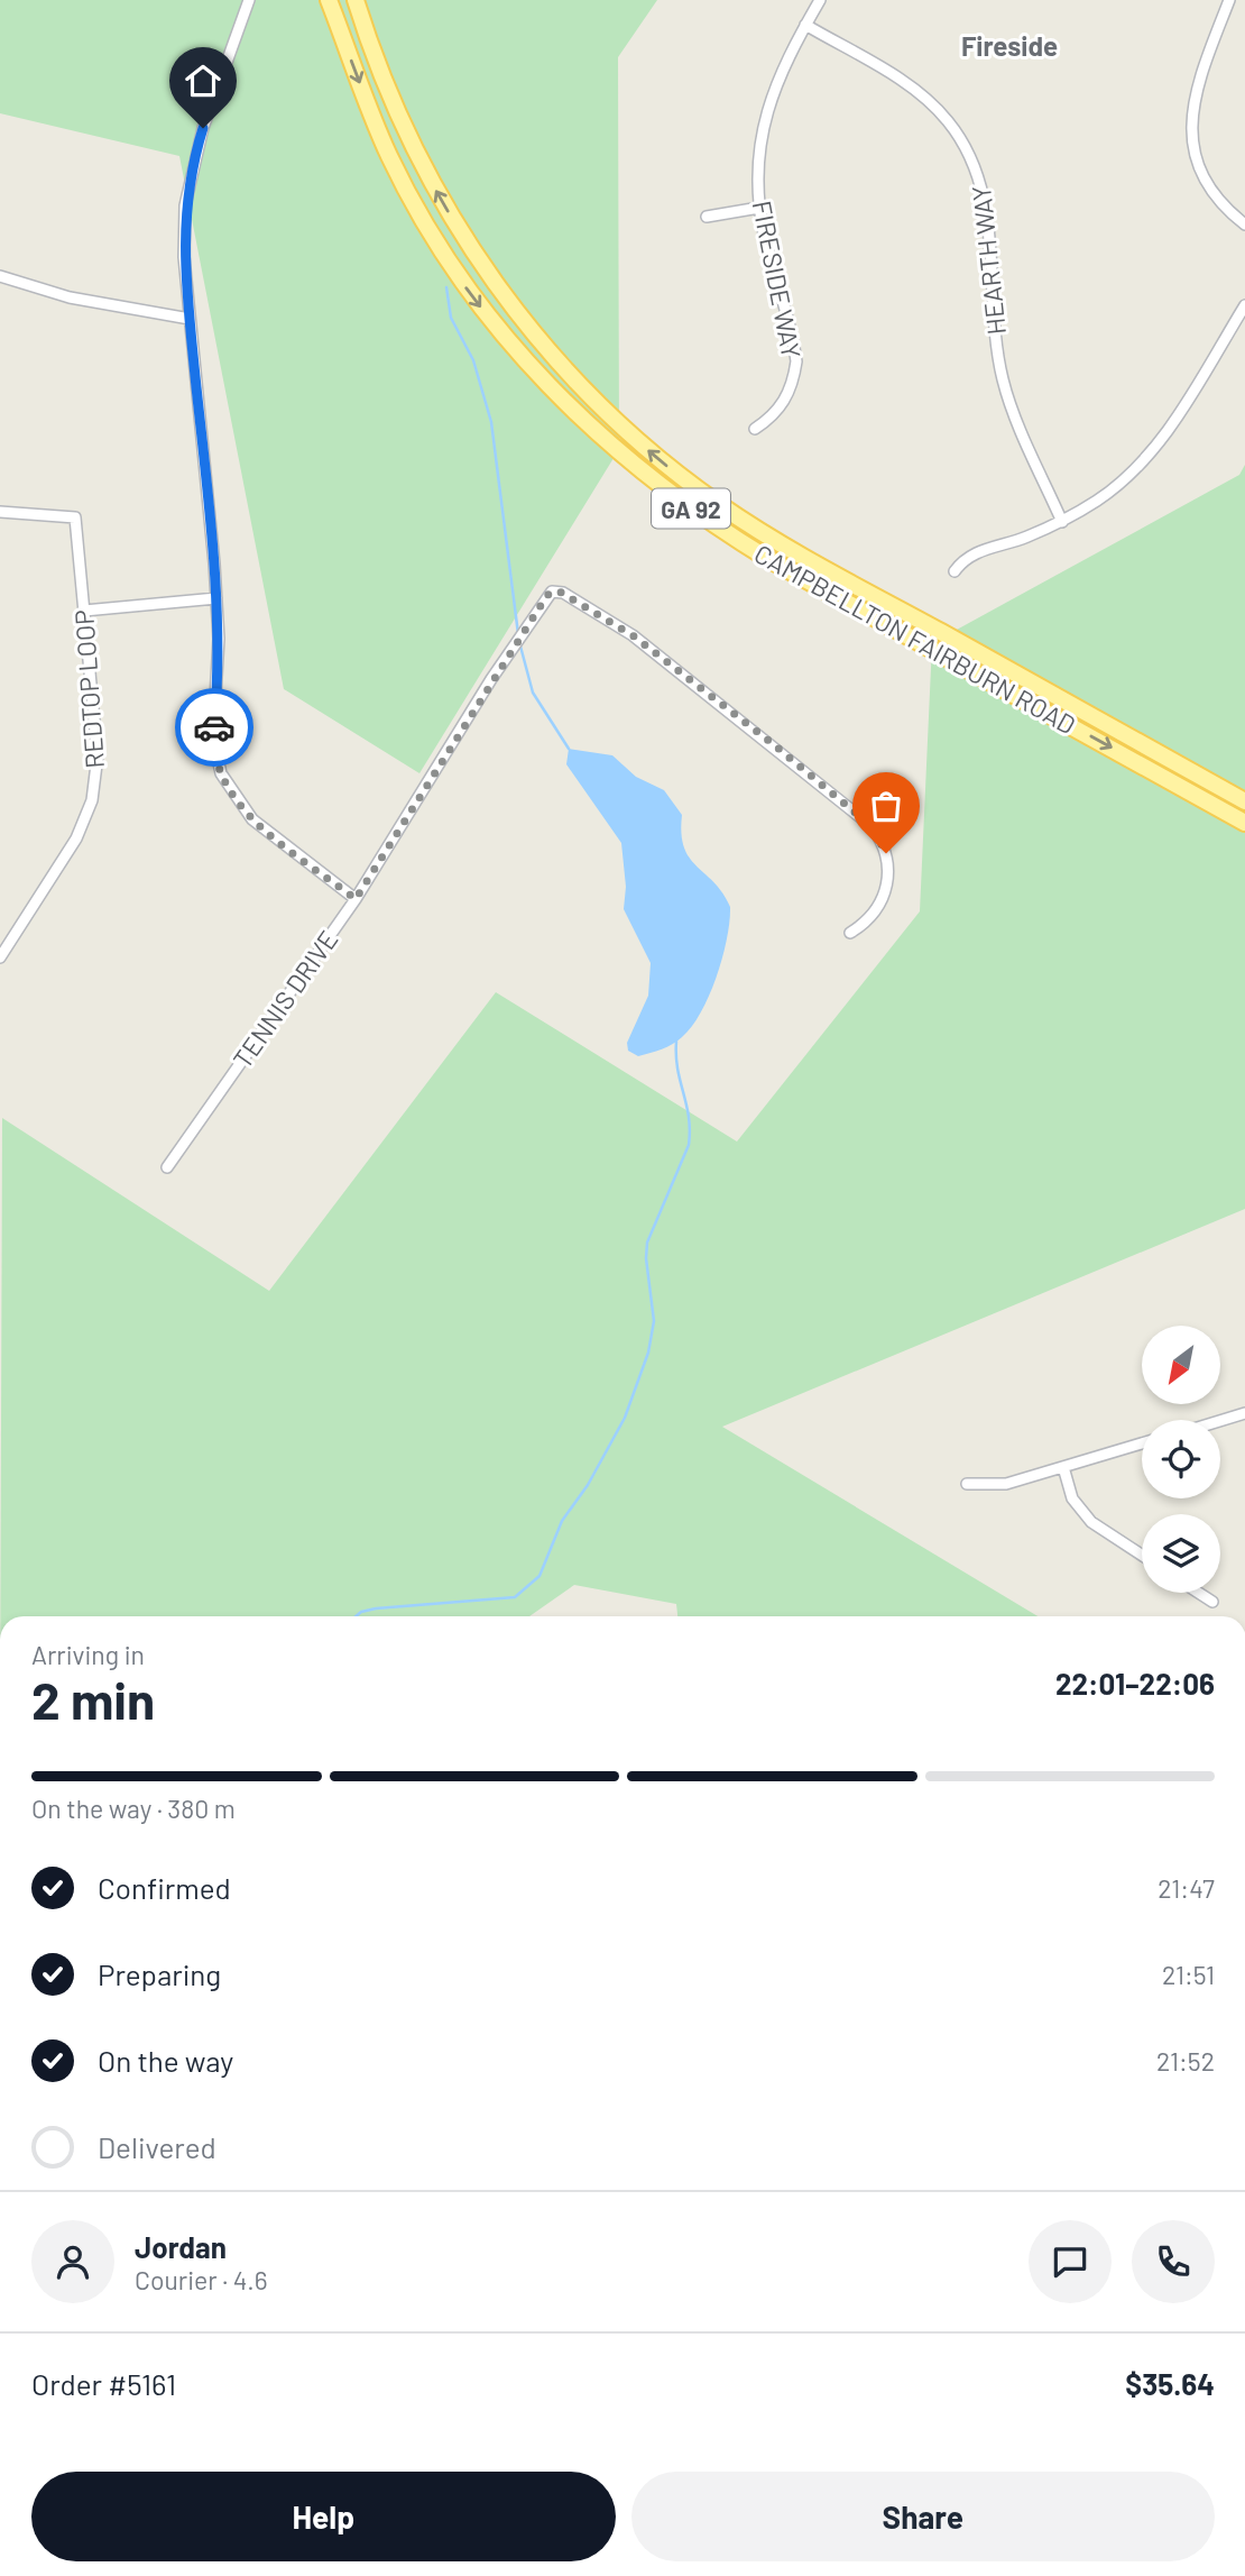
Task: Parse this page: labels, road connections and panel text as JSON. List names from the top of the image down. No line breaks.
{"streets":{"main road":["GA 92","CAMPBELLTON FAIRBURN ROAD"],"street":["HEARTH WAY","FIRESIDE WAY","REDTOP LOOP","TENNIS DRIVE"]},"crossings":[["HEARTH WAY","FIRESIDE WAY"]],"districts":["Fireside"],"north":"bottom left","page":{"heading":["2 min","Arriving in","22:01–22:06"],"panel":["Jordan","Courier · 4.6","Order #5161","$35.64"],"bar":"On the way · 380 m","list":[["Confirmed","21:47"],["Preparing","21:51"],["On the way","21:52"],"Delivered"],"buttons":["Help","Share"]}}
